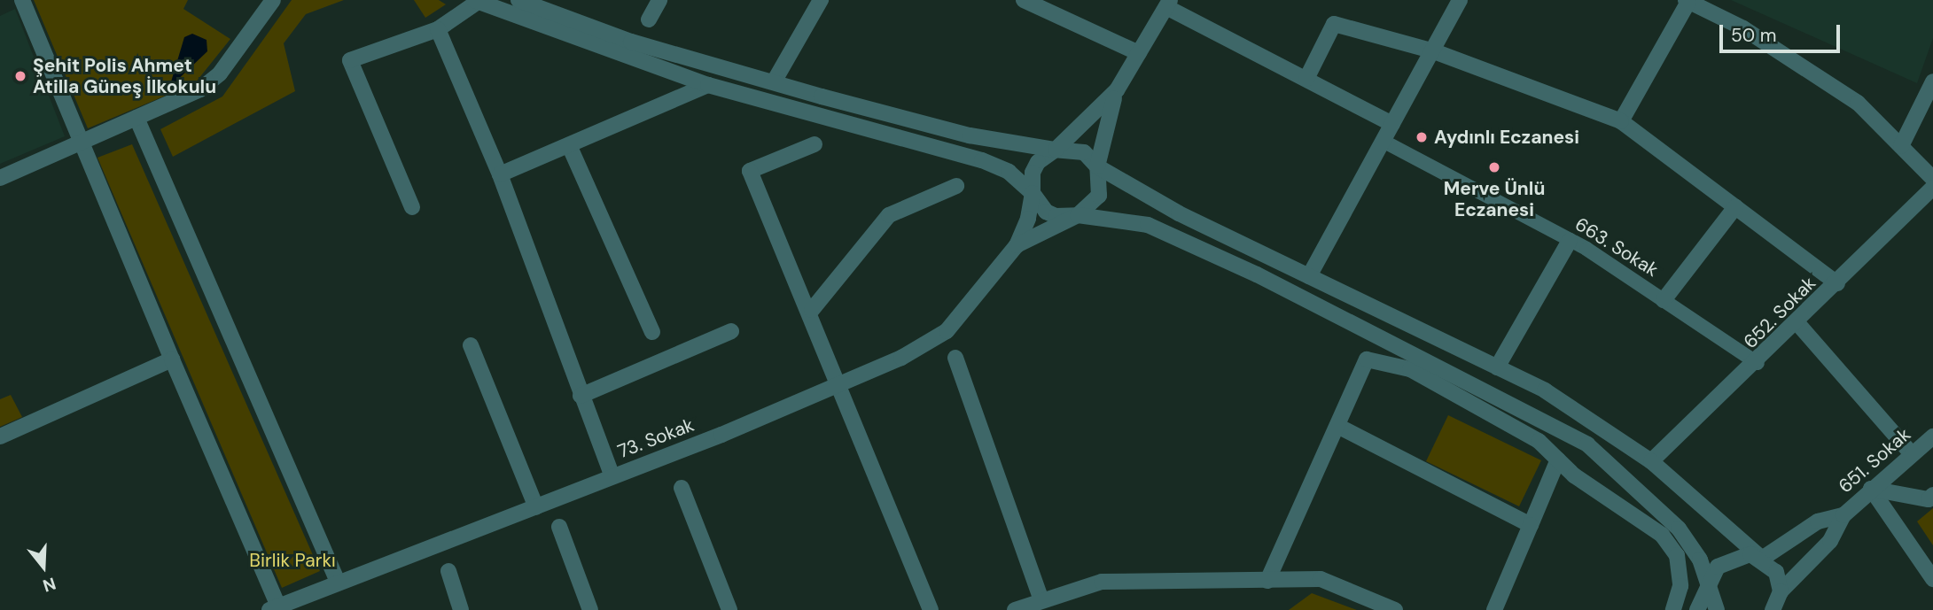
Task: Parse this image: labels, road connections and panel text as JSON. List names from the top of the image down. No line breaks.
{"streets":{"street":["663. Sokak","652. Sokak","73. Sokak","651. Sokak"]},"crossings":[["663. Sokak","652. Sokak"]],"parks":["Birlik Parkı"],"places":["Şehit Polis Ahmet Atilla Güneş İlkokulu","Aydınlı Eczanesi","Merve Ünlü Eczanesi"],"scale_bar":"50 m","north":"bottom"}
